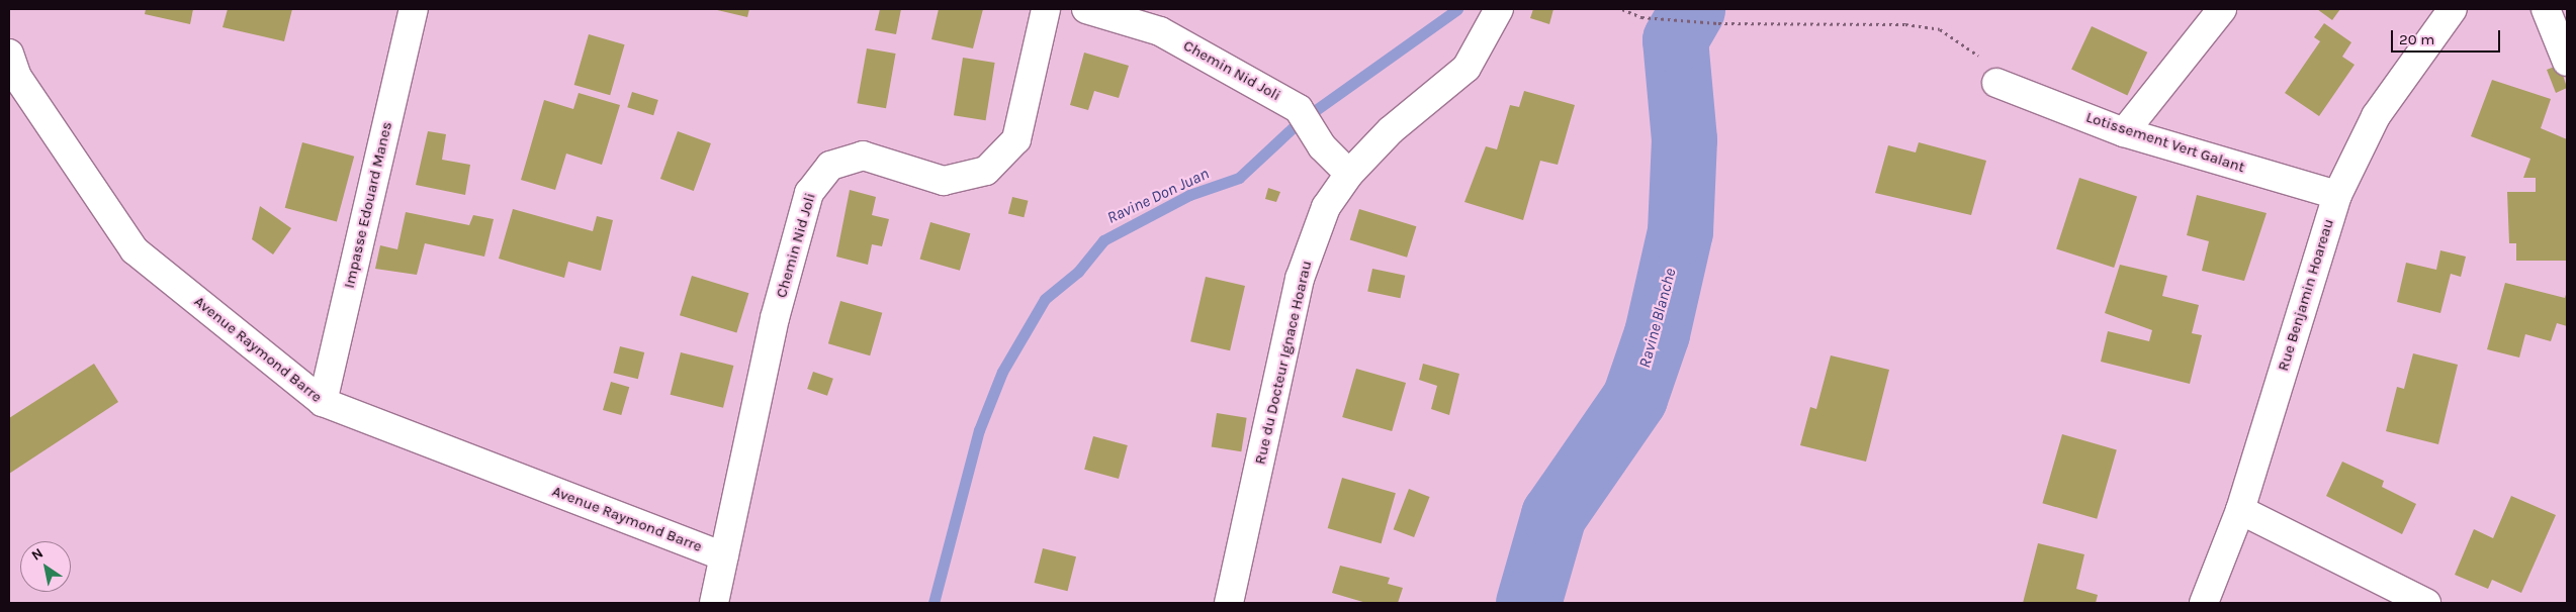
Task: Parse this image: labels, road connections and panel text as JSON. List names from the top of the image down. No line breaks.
{"streets":{"street":["Chemin Nid Joli","Lotissement Vert Galant","Impasse Edouard Manes","Rue Benjamin Hoareau","Avenue Raymond Barre","Rue du Docteur Ignace Hoarau"]},"crossings":[["Chemin Nid Joli","Avenue Raymond Barre"],["Chemin Nid Joli","Rue du Docteur Ignace Hoarau"],["Lotissement Vert Galant","Rue Benjamin Hoareau"],["Impasse Edouard Manes","Avenue Raymond Barre"]],"water":["Ravine Don Juan","Ravine Blanche"],"scale_bar":"20 m","north":"top left"}
